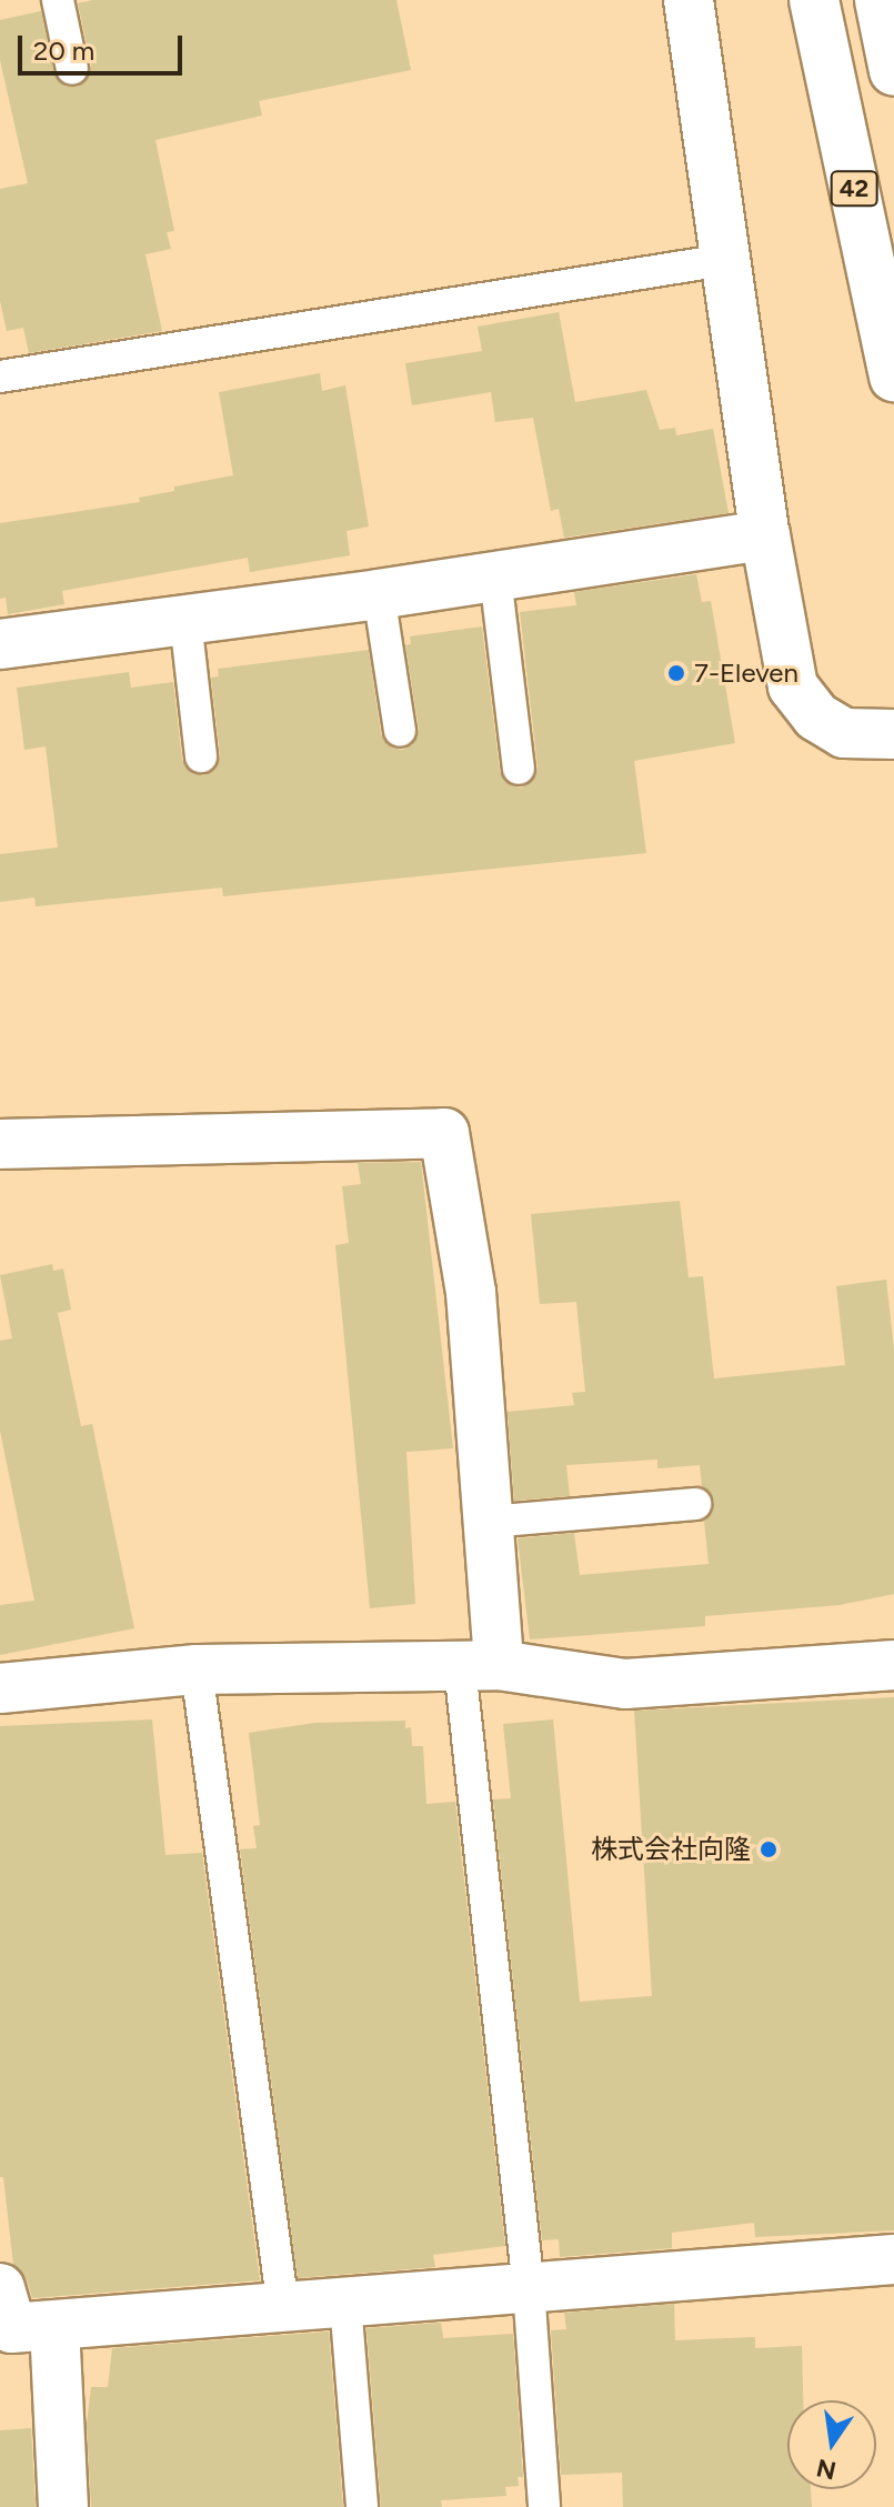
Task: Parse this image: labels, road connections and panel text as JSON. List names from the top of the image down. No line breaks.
{"streets":{"street":["42"]},"places":["7-Eleven","株式会社向隆"],"scale_bar":"20 m","north":"bottom"}
